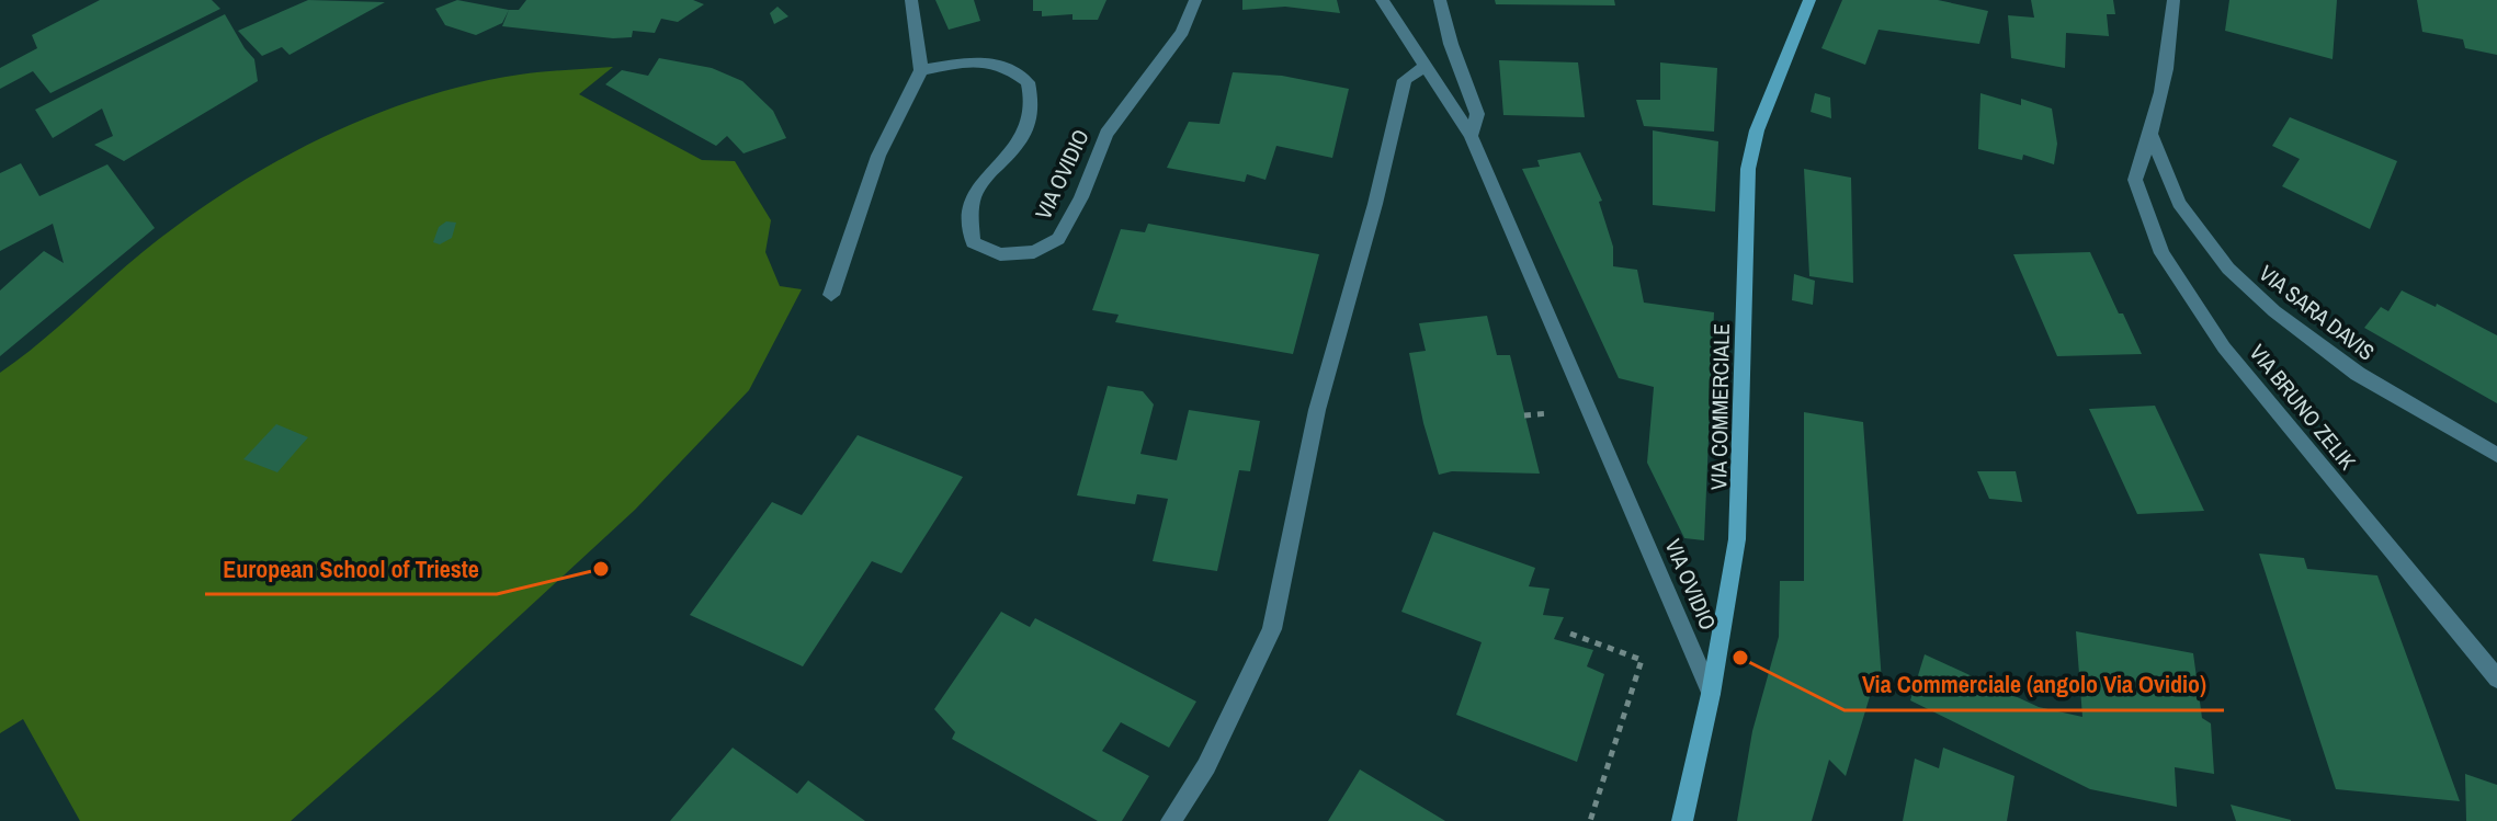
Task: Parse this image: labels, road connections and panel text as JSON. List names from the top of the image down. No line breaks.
{"streets":{"main road":["VIA COMMERCIALE"],"street":["VIA OVIDIO","VIA SARA DAVIS","VIA BRUNO ZELIK"]},"crossings":[["VIA OVIDIO","VIA COMMERCIALE"],["VIA SARA DAVIS","VIA BRUNO ZELIK"]],"places":["European School of Trieste","Via Commerciale (angolo Via Ovidio)"]}
